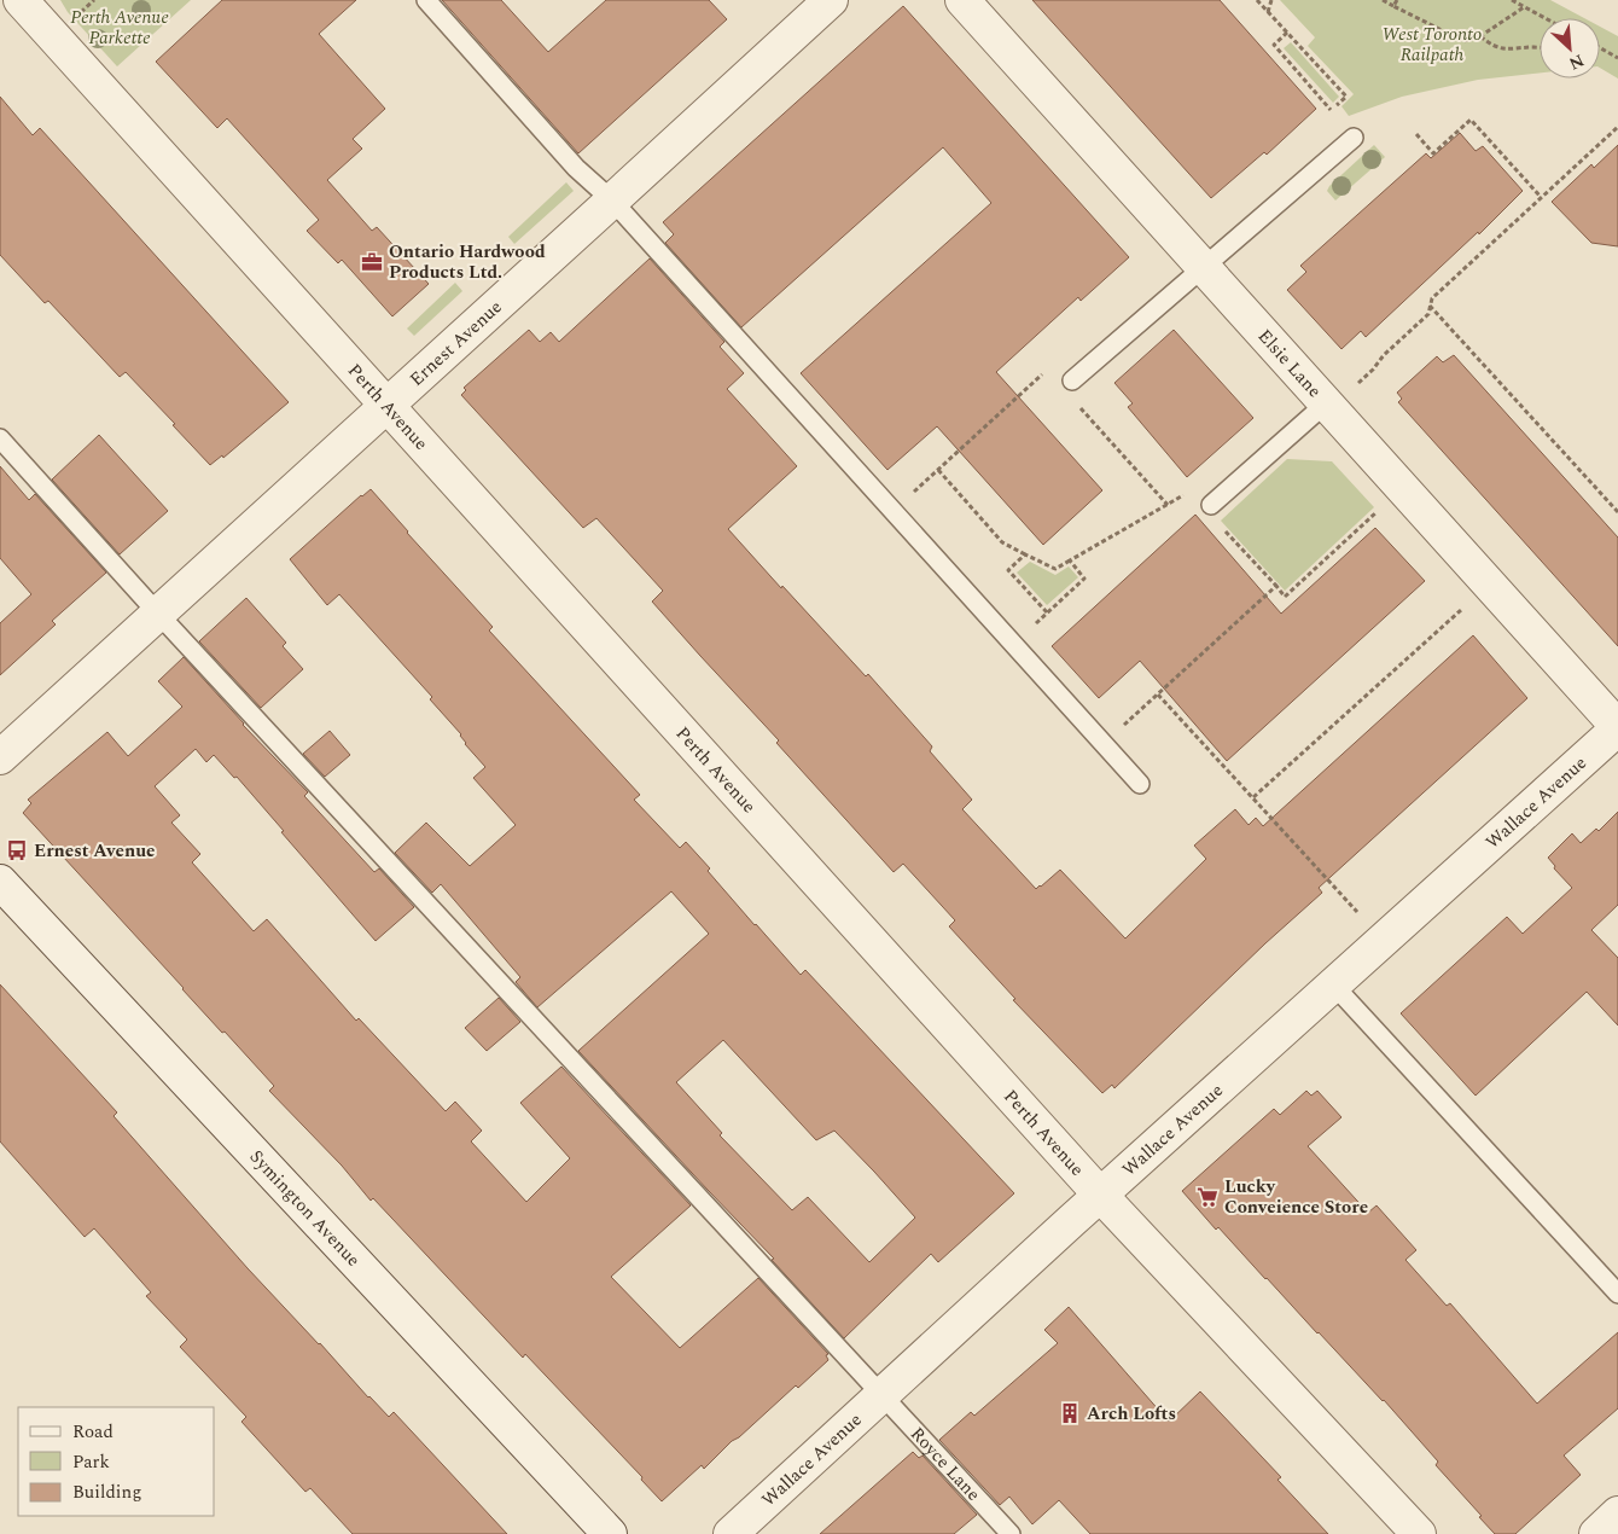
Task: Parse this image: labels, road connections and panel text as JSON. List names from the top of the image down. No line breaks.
{"streets":{"street":["Ernest Avenue","Elsie Lane","Perth Avenue","Wallace Avenue","Symington Avenue"],"lane":["Royce Lane"]},"crossings":[["Ernest Avenue","Perth Avenue"],["Ernest Avenue","Royce Lane"],["Elsie Lane","Wallace Avenue"],["Perth Avenue","Wallace Avenue"],["Wallace Avenue","Royce Lane"]],"parks":["Perth Avenue Parkette","West Toronto Railpath"],"places":{"office":["Ontario Hardwood Products Ltd."],"bus stop":["Ernest Avenue"],"supermarket":["Lucky Conveience Store"],"building":["Arch Lofts"]},"legend":["Road","Park","Building"],"north":"bottom right"}
